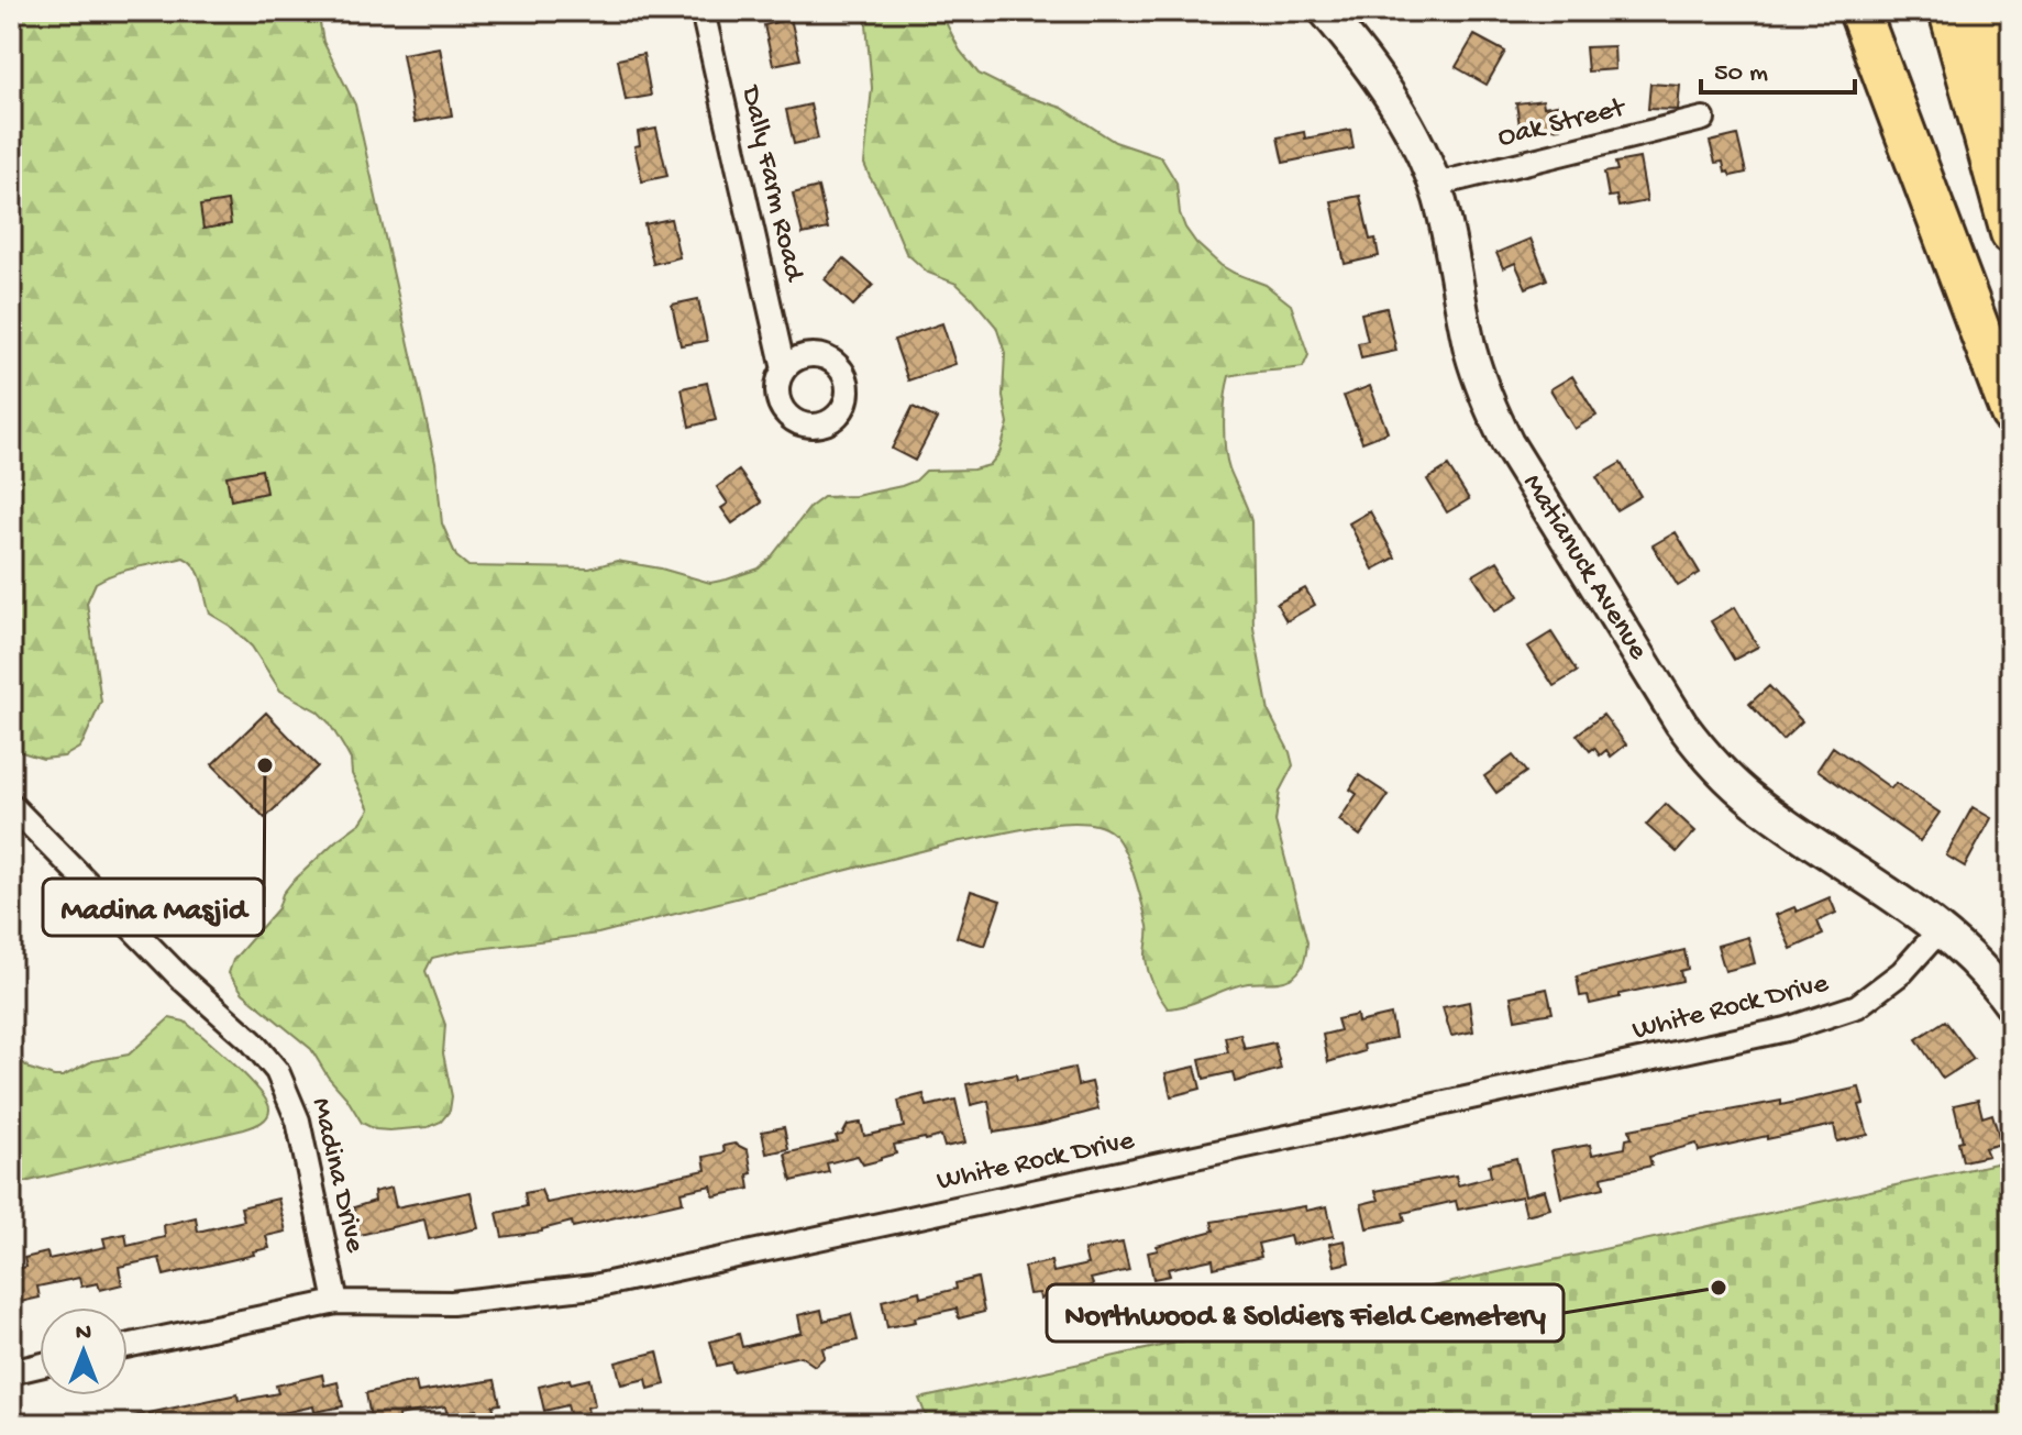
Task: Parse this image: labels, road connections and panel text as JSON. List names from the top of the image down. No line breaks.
{"streets":{"street":["Oak Street","Dally Farm Road","Matianuck Avenue","White Rock Drive","Madina Drive"]},"crossings":[["Oak Street","Matianuck Avenue"],["Matianuck Avenue","White Rock Drive"],["White Rock Drive","Madina Drive"]],"places":["Madina Masjid","Northwood & Soldiers Field Cemetery"],"scale_bar":"50 m","north":"top"}
